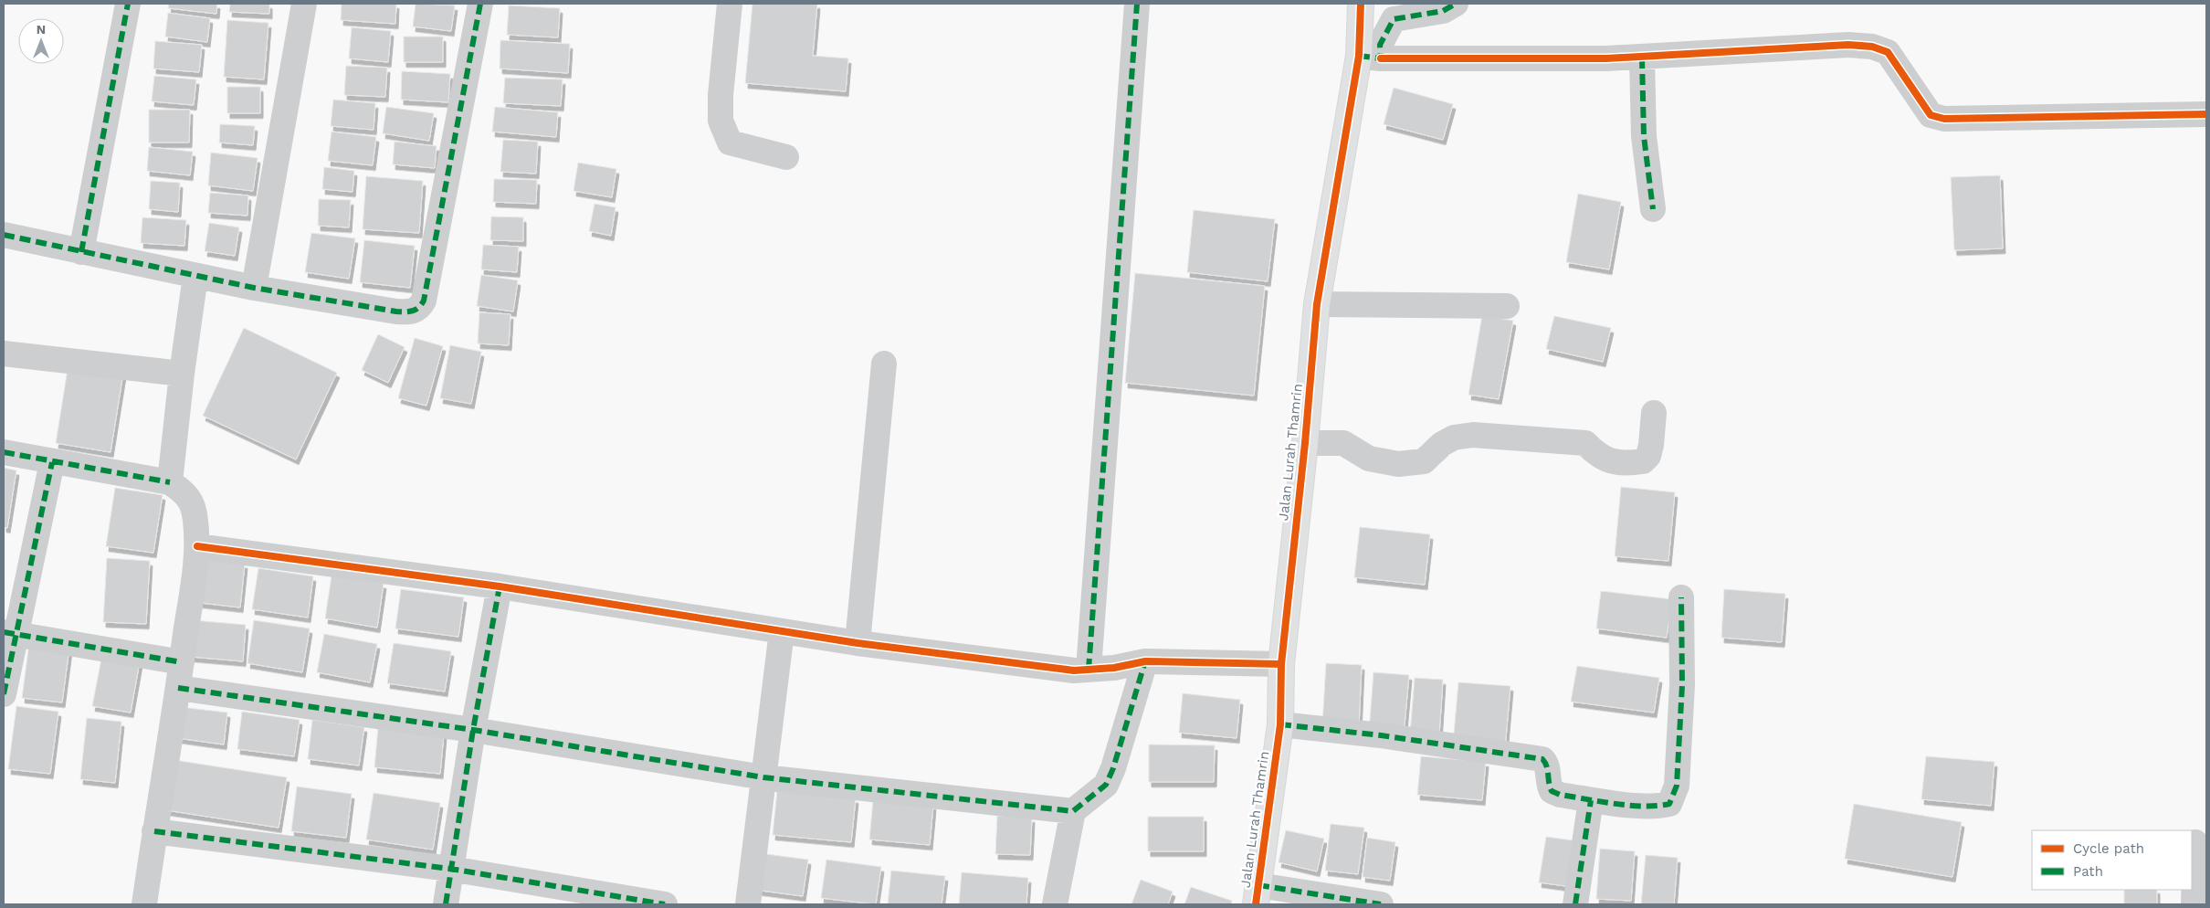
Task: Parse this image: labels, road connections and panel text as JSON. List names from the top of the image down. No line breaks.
{"streets":{"street":["Jalan Lurah Thamrin"]},"legend":["Cycle path","Path"],"north":"top"}
